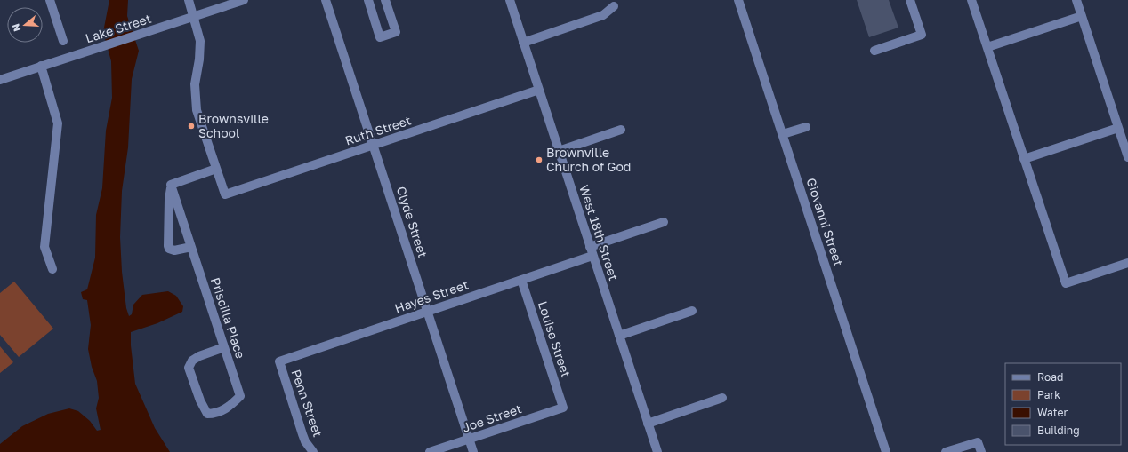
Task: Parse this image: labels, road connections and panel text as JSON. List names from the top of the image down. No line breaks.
{"streets":{"street":["Lake Street","Ruth Street","Clyde Street","Giovanni Street","West 18th Street","Hayes Street","Priscilla Place","Louise Street","Penn Street","Joe Street"]},"crossings":[["Ruth Street","Clyde Street"],["Ruth Street","West 18th Street"],["Clyde Street","Hayes Street"],["Clyde Street","Joe Street"],["West 18th Street","Hayes Street"],["Hayes Street","Louise Street"],["Hayes Street","Penn Street"],["Louise Street","Joe Street"]],"places":["Brownsville School","Brownville Church of God"],"legend":["Road","Park","Water","Building"],"north":"left"}
